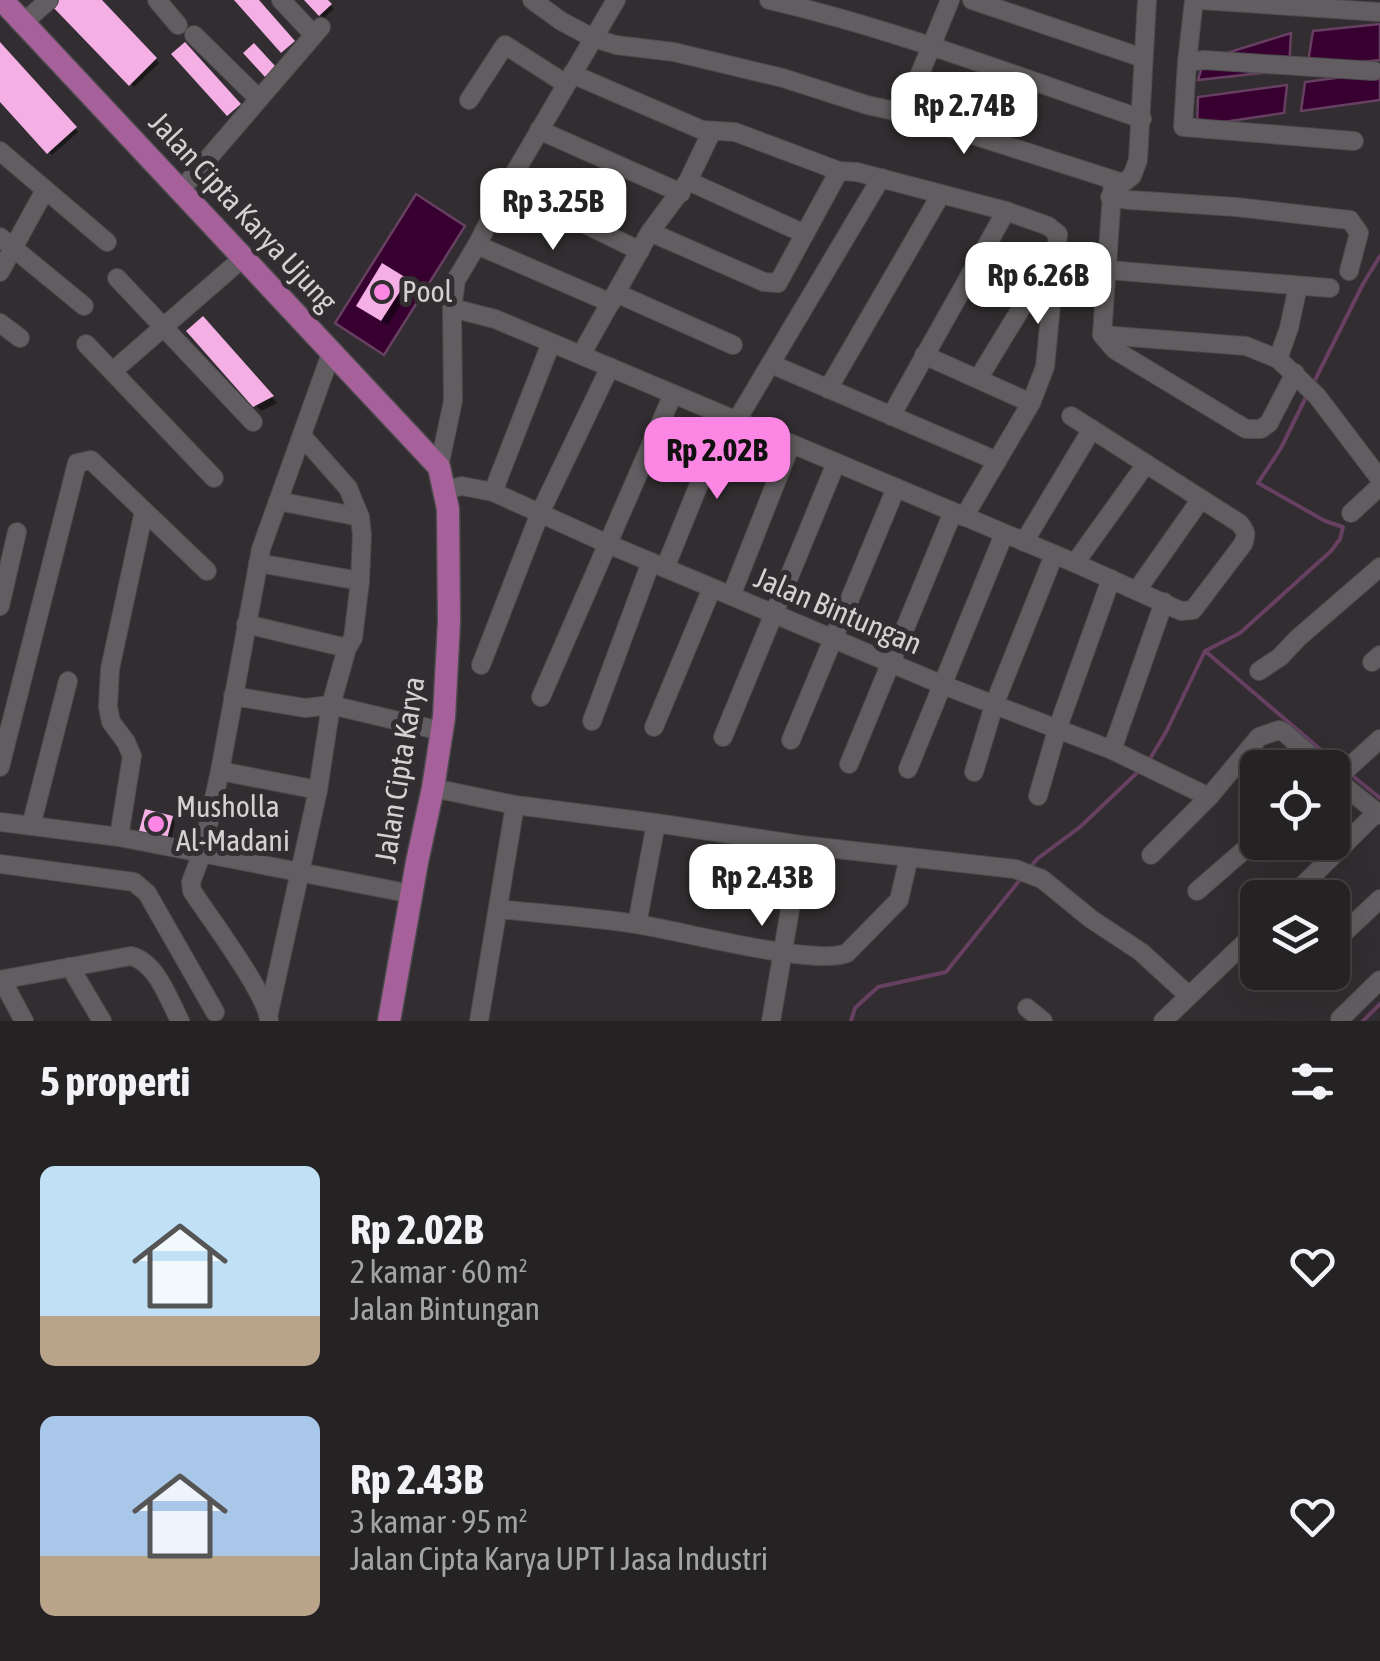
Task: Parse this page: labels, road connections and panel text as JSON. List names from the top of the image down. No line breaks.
{"streets":{"main road":["Jalan Cipta Karya Ujung","Jalan Cipta Karya"],"street":["Jalan Bintungan"]},"crossings":[["Jalan Cipta Karya Ujung","Jalan Bintungan"],["Jalan Cipta Karya Ujung","Jalan Cipta Karya"],["Jalan Bintungan","Jalan Cipta Karya"]],"places":["Pool","Musholla Al-Madani"],"page":{"price":["Rp 2.74B","Rp 3.25B","Rp 6.26B","Rp 2.02B","Rp 2.43B"],"heading":"5 properti","list":[{"name":"Rp 2.02B","note":"2 kamar · 60 m² · Jalan Bintungan"},{"name":"Rp 2.43B","note":"3 kamar · 95 m² · Jalan Cipta Karya UPT I Jasa Industri"}]}}
